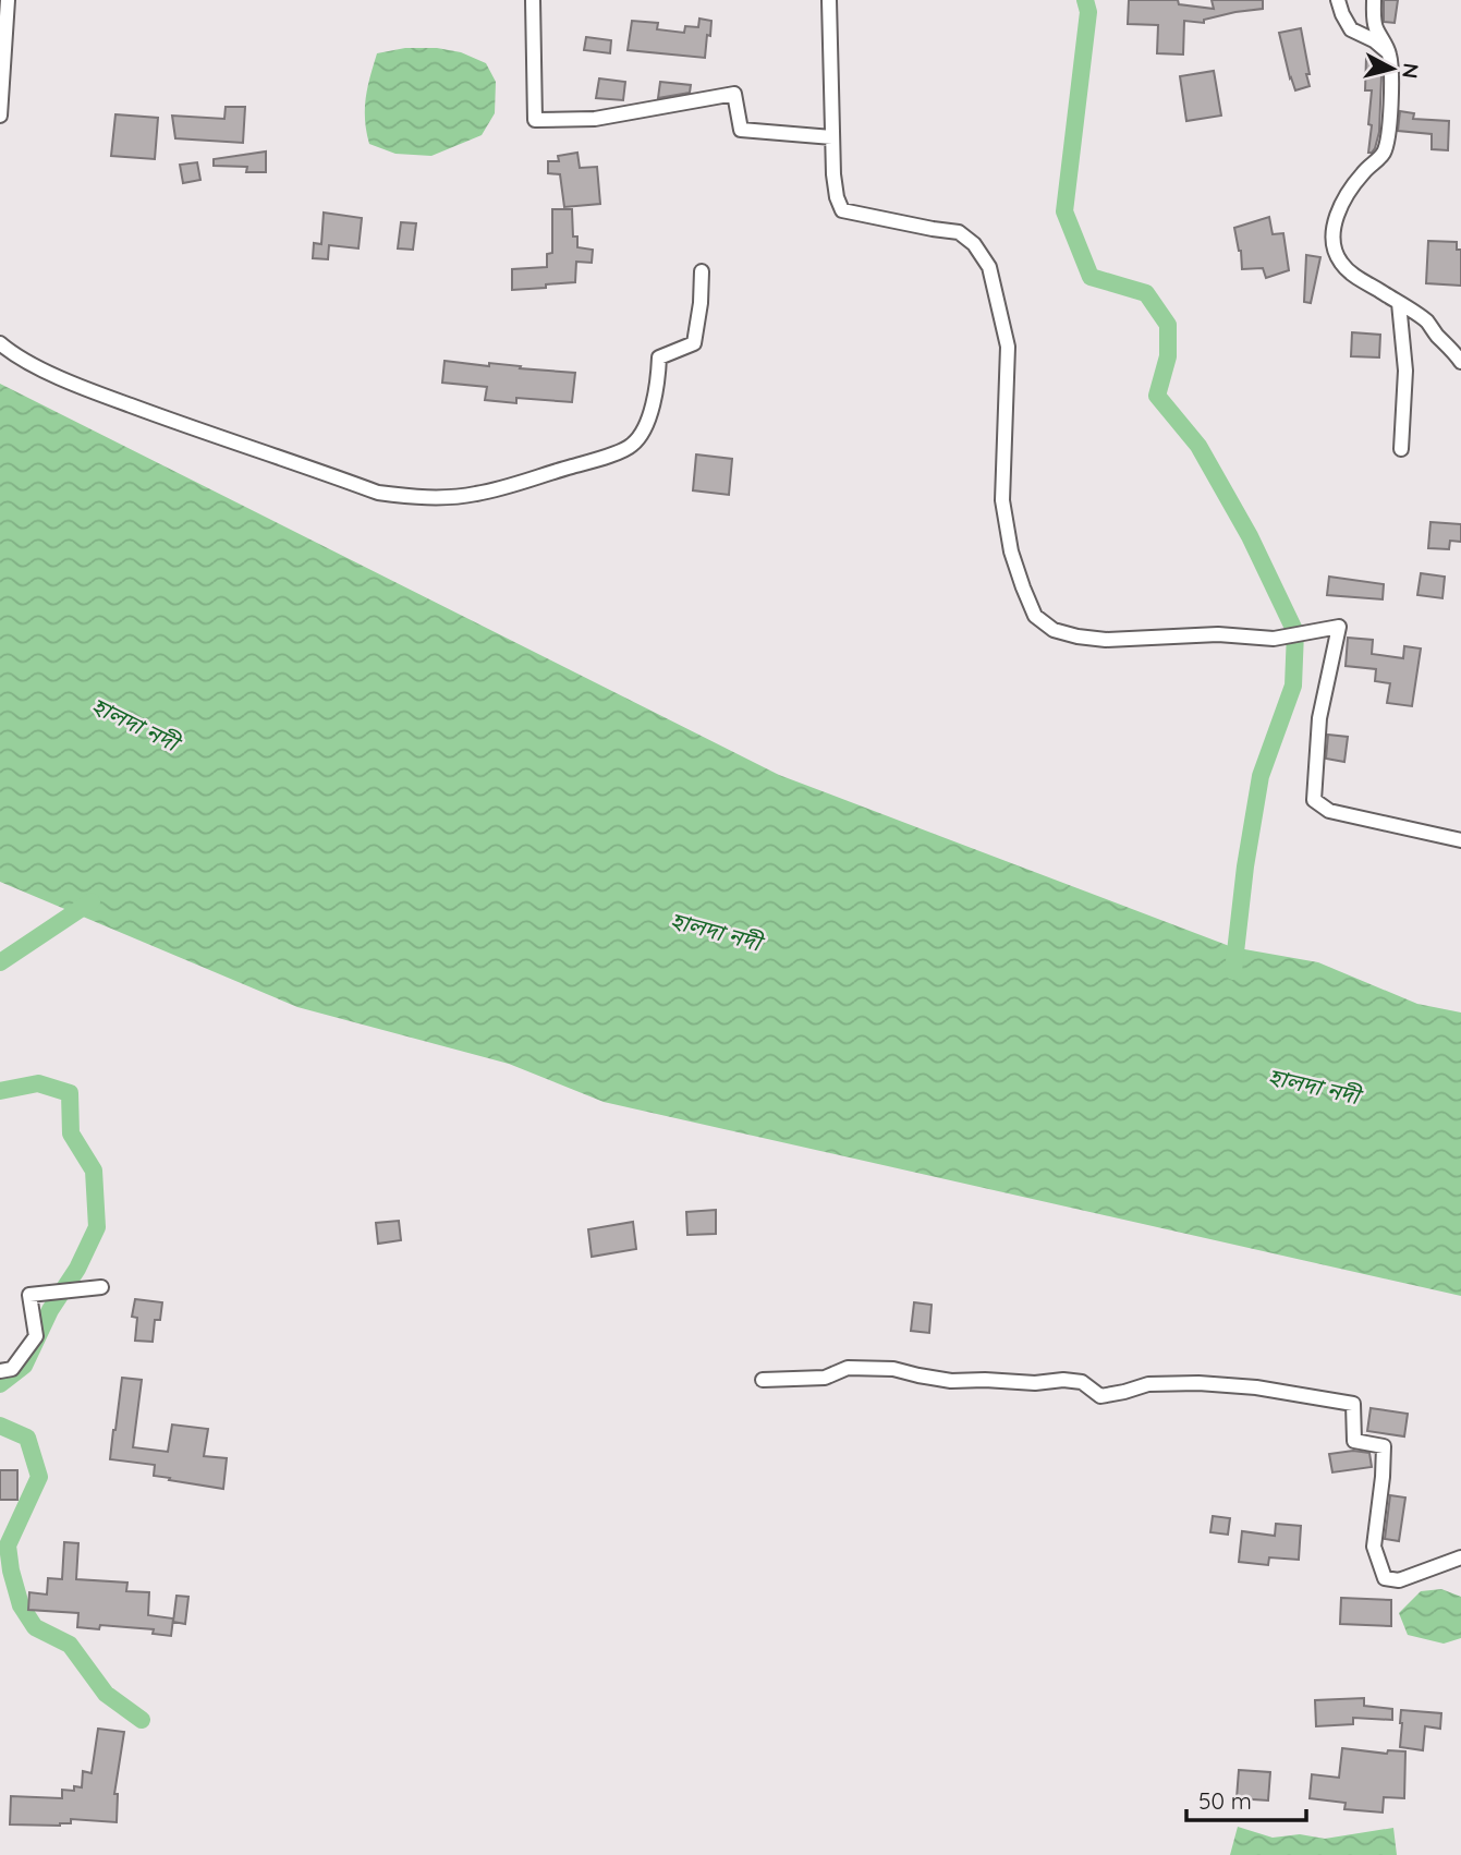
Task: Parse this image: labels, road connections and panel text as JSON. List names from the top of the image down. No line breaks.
{"water":["হালদা নদী"],"scale_bar":"50 m","north":"right"}
